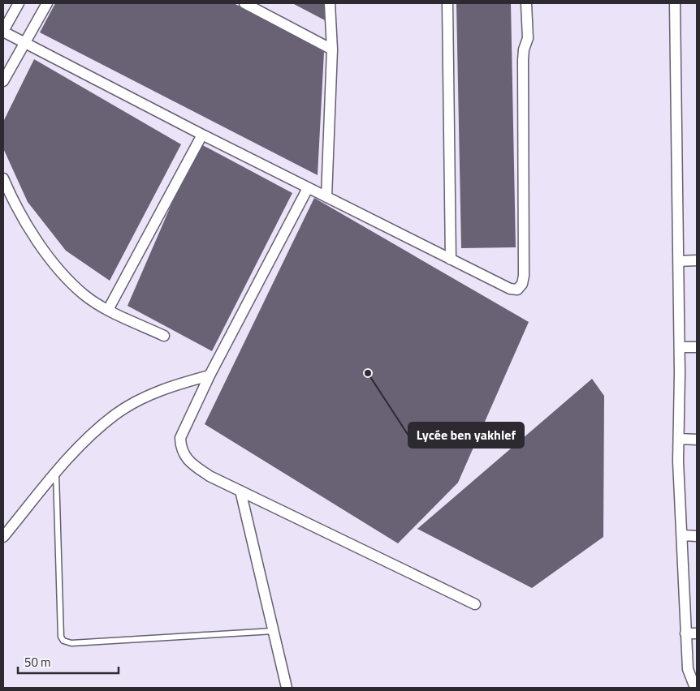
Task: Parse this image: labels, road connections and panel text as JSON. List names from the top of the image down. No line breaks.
{"places":["Lycée ben yakhlef"],"scale_bar":"50 m"}
